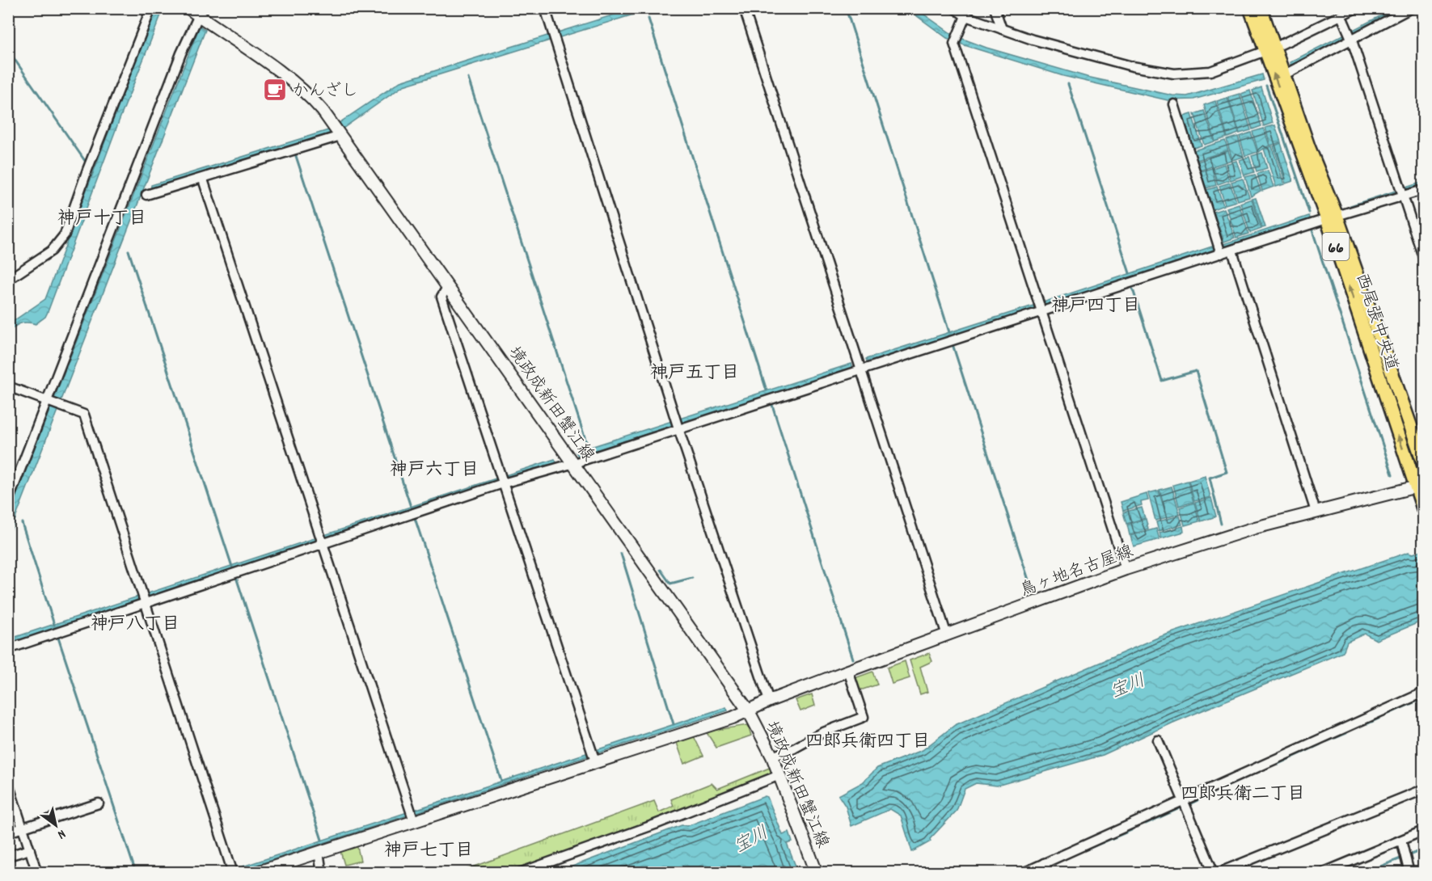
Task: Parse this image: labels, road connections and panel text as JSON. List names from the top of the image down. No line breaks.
{"streets":{"main road":["66","西尾張中央道","境政成新田蟹江線","鳥ヶ地名古屋線"]},"crossings":[["西尾張中央道","鳥ヶ地名古屋線"],["境政成新田蟹江線","鳥ヶ地名古屋線"]],"districts":["神戸十丁目","神戸四丁目","神戸五丁目","神戸六丁目","神戸八丁目","四郎兵衛四丁目","四郎兵衛二丁目","神戸七丁目"],"water":["宝川"],"places":{"cafe":["かんざし"]},"north":"bottom right"}
